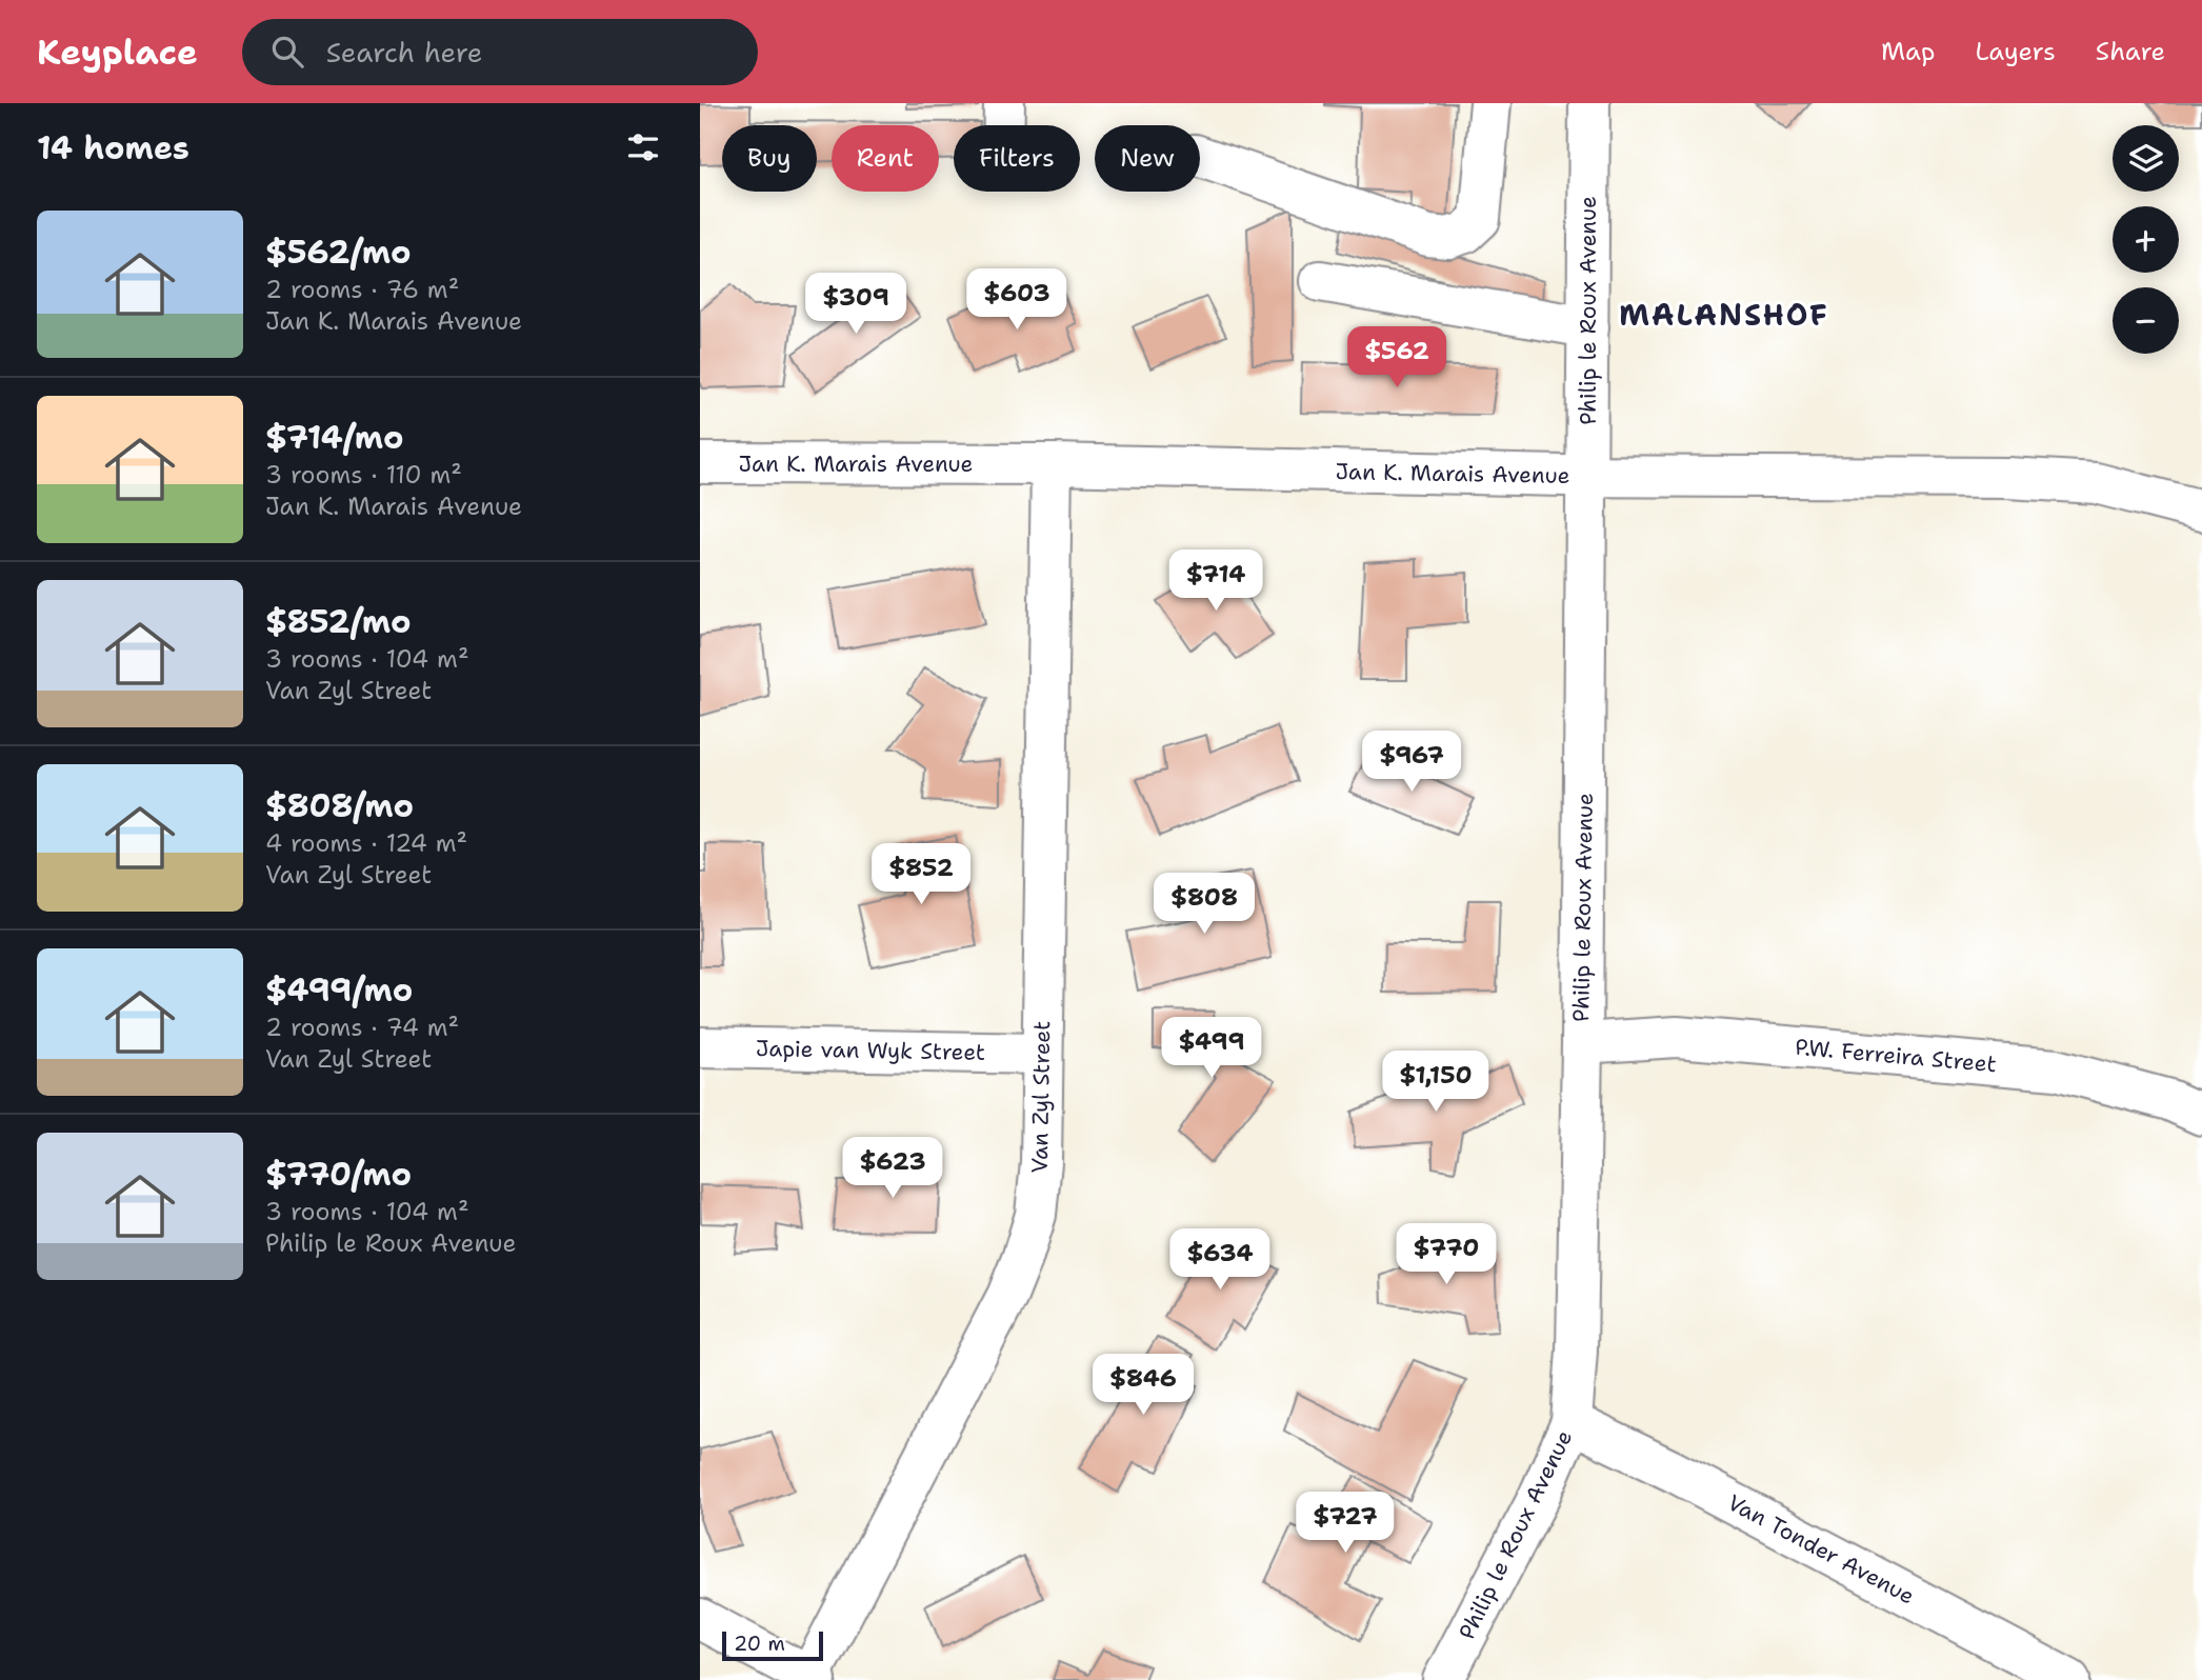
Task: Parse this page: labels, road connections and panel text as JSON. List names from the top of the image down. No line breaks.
{"streets":{"street":["Philip le Roux Avenue","Jan K. Marais Avenue","Japie van Wyk Street","P.W. Ferreira Street","Van Zyl Street","Van Tonder Avenue"]},"crossings":[["Philip le Roux Avenue","Jan K. Marais Avenue"],["Philip le Roux Avenue","P.W. Ferreira Street"],["Philip le Roux Avenue","Van Tonder Avenue"],["Jan K. Marais Avenue","Van Zyl Street"],["Japie van Wyk Street","Van Zyl Street"]],"districts":["MALANSHOF"],"scale_bar":"20 m","page":{"header":"Keyplace","search":"Search here","nav":["Map","Layers","Share"],"heading":"14 homes","map_buttons":["+","−"],"chip":["Buy","Rent","Filters","New"],"list":[{"name":"$562/mo","note":"2 rooms · 76 m² · Jan K. Marais Avenue"},{"name":"$714/mo","note":"3 rooms · 110 m² · Jan K. Marais Avenue"},{"name":"$852/mo","note":"3 rooms · 104 m² · Van Zyl Street"},{"name":"$808/mo","note":"4 rooms · 124 m² · Van Zyl Street"},{"name":"$499/mo","note":"2 rooms · 74 m² · Van Zyl Street"},{"name":"$770/mo","note":"3 rooms · 104 m² · Philip le Roux Avenue"}],"price":["$603","$309","$562","$714","$967","$852","$808","$499","$1,150","$623","$770","$634","$846","$727"],"scale":"20 m"}}
